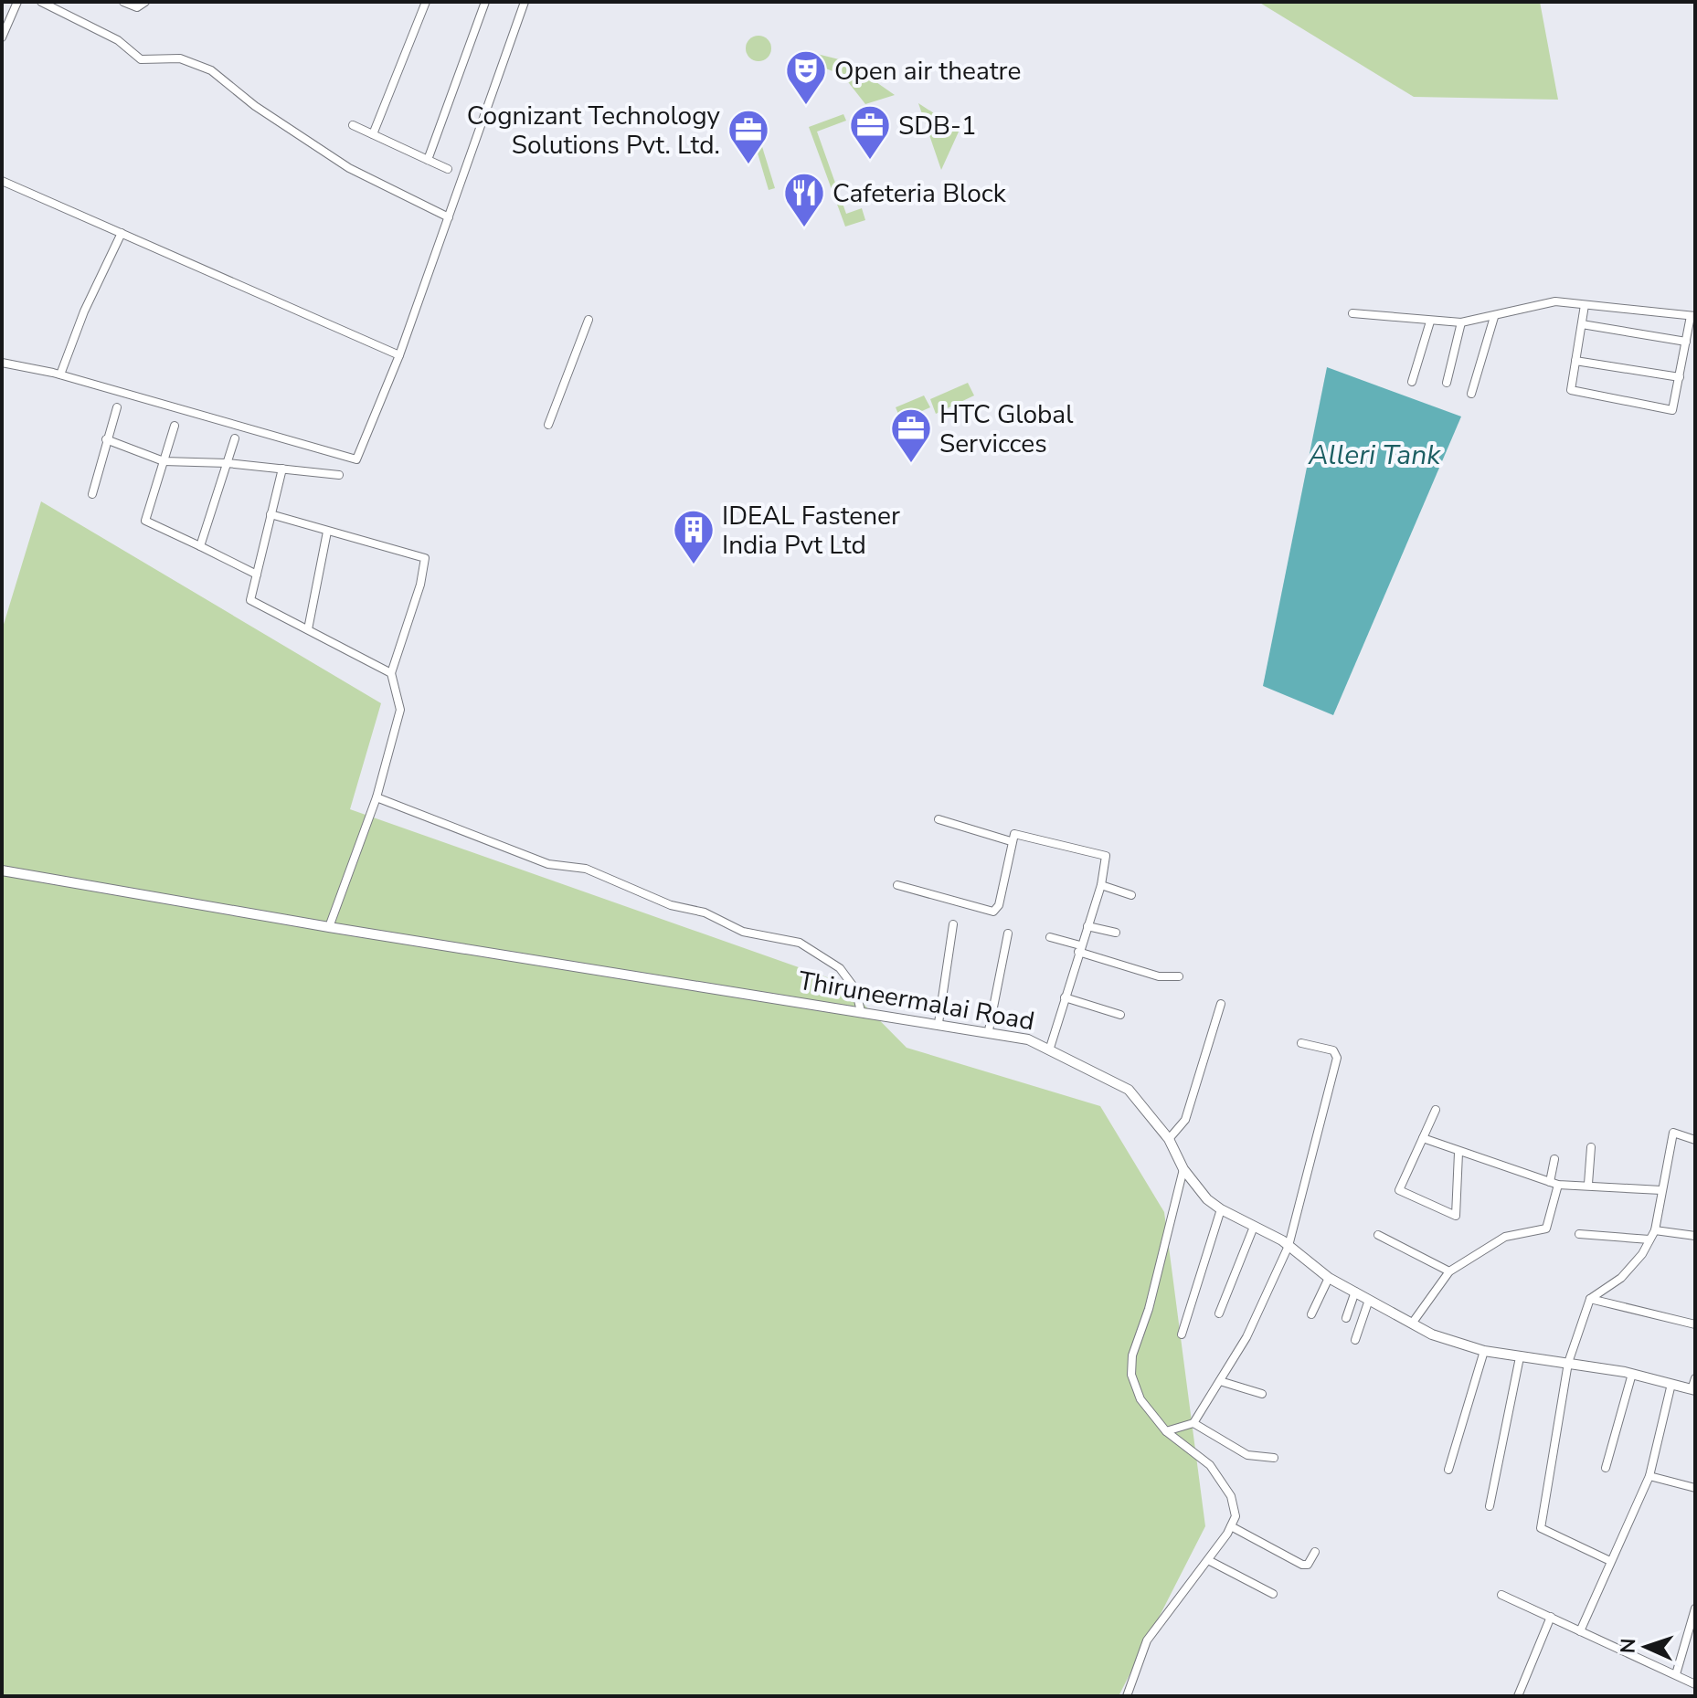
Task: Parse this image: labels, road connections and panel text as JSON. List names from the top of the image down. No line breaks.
{"streets":{"street":["Thiruneermalai Road"]},"water":["Alleri Tank"],"places":{"theatre":["Open air theatre"],"office":["SDB-1","Cognizant Technology Solutions Pvt. Ltd.","HTC Global Servicces"],"restaurant":["Cafeteria Block"],"building":["IDEAL Fastener India Pvt Ltd"]},"north":"left"}
